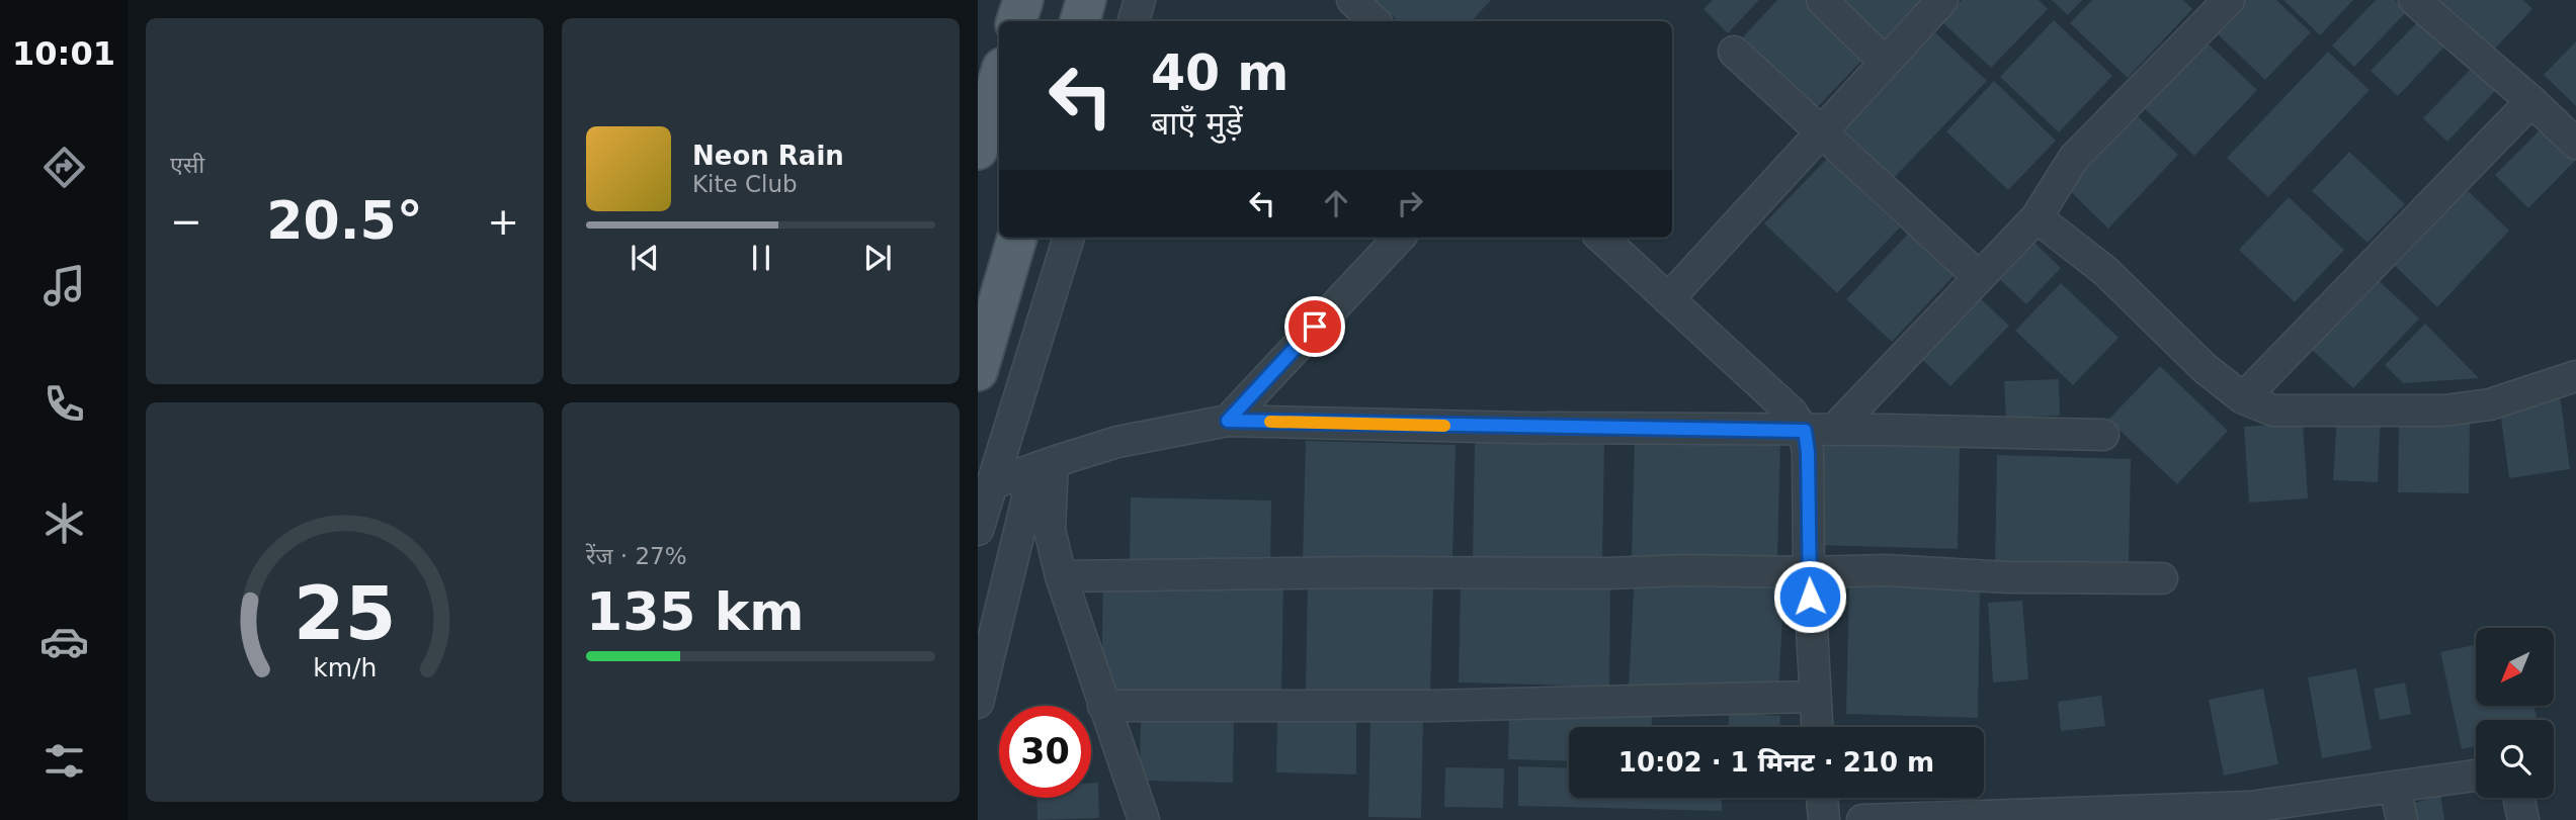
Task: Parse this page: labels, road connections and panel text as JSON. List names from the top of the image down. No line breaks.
{"north":"bottom left","page":{"tabs":"10:01","tile":["एसी",["रेंज · 27%","135 km"]],"turn":["40 m","बाएँ मुड़ें"],"song":["Neon Rain","Kite Club"],"heat":["−","20.5°","+"],"limit":"30","trip":"10:02 · 1 मिनट · 210 m","gauge":["25","km/h"]}}
